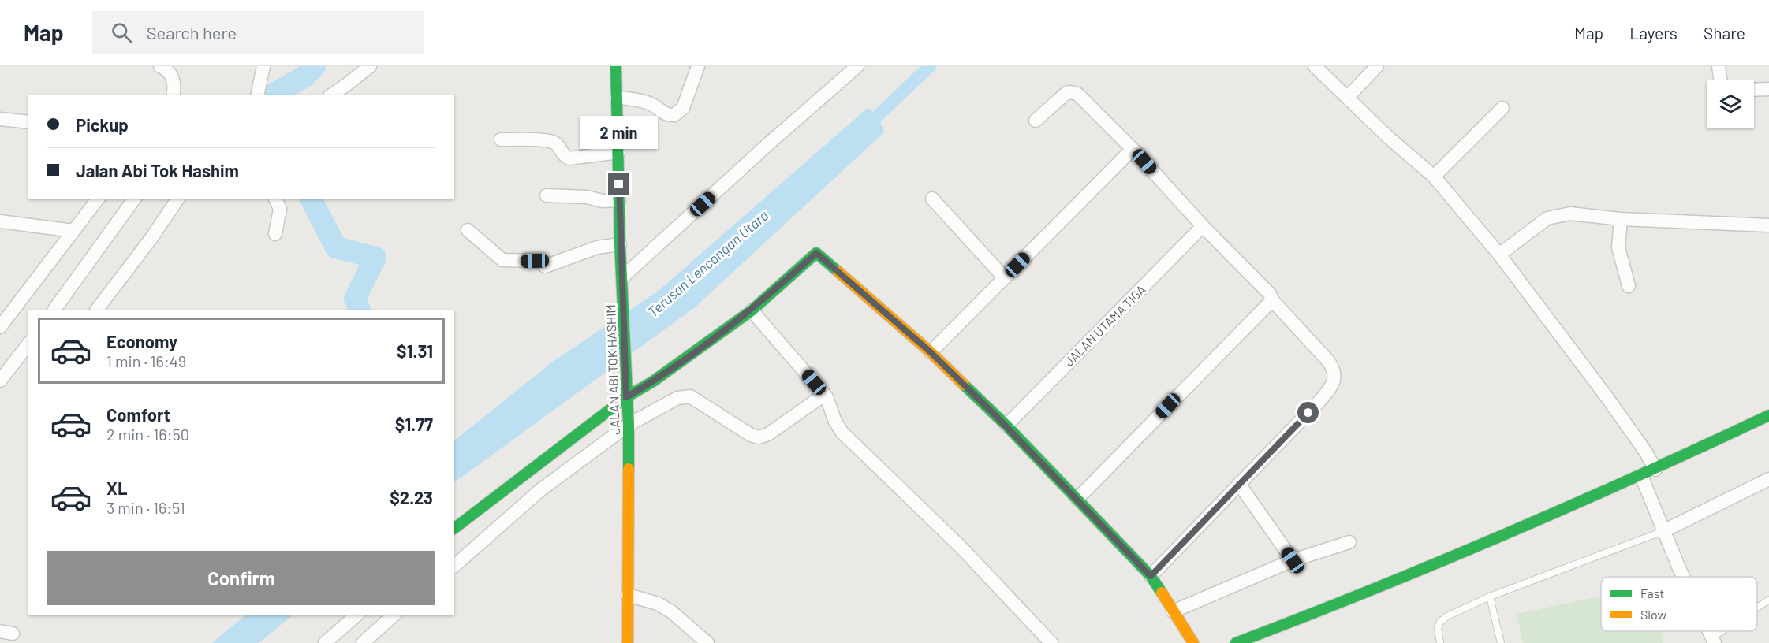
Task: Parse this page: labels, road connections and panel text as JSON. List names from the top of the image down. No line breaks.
{"streets":{"street":["JALAN UTAMA TIGA","JALAN ABI TOK HASHIM"]},"water":["Terusan Lencongan Utara"],"legend":["Fast","Slow"],"page":{"header":"Map","search":"Search here","nav":["Map","Layers","Share"],"banner":["Pickup","Jalan Abi Tok Hashim"],"bubble":"2 min","list":[{"name":"Economy","note":"1 min · 16:49","value":"$1.31"},{"name":"Comfort","note":"2 min · 16:50","value":"$1.77"},{"name":"XL","note":"3 min · 16:51","value":"$2.23"}],"buttons":"Confirm"}}
